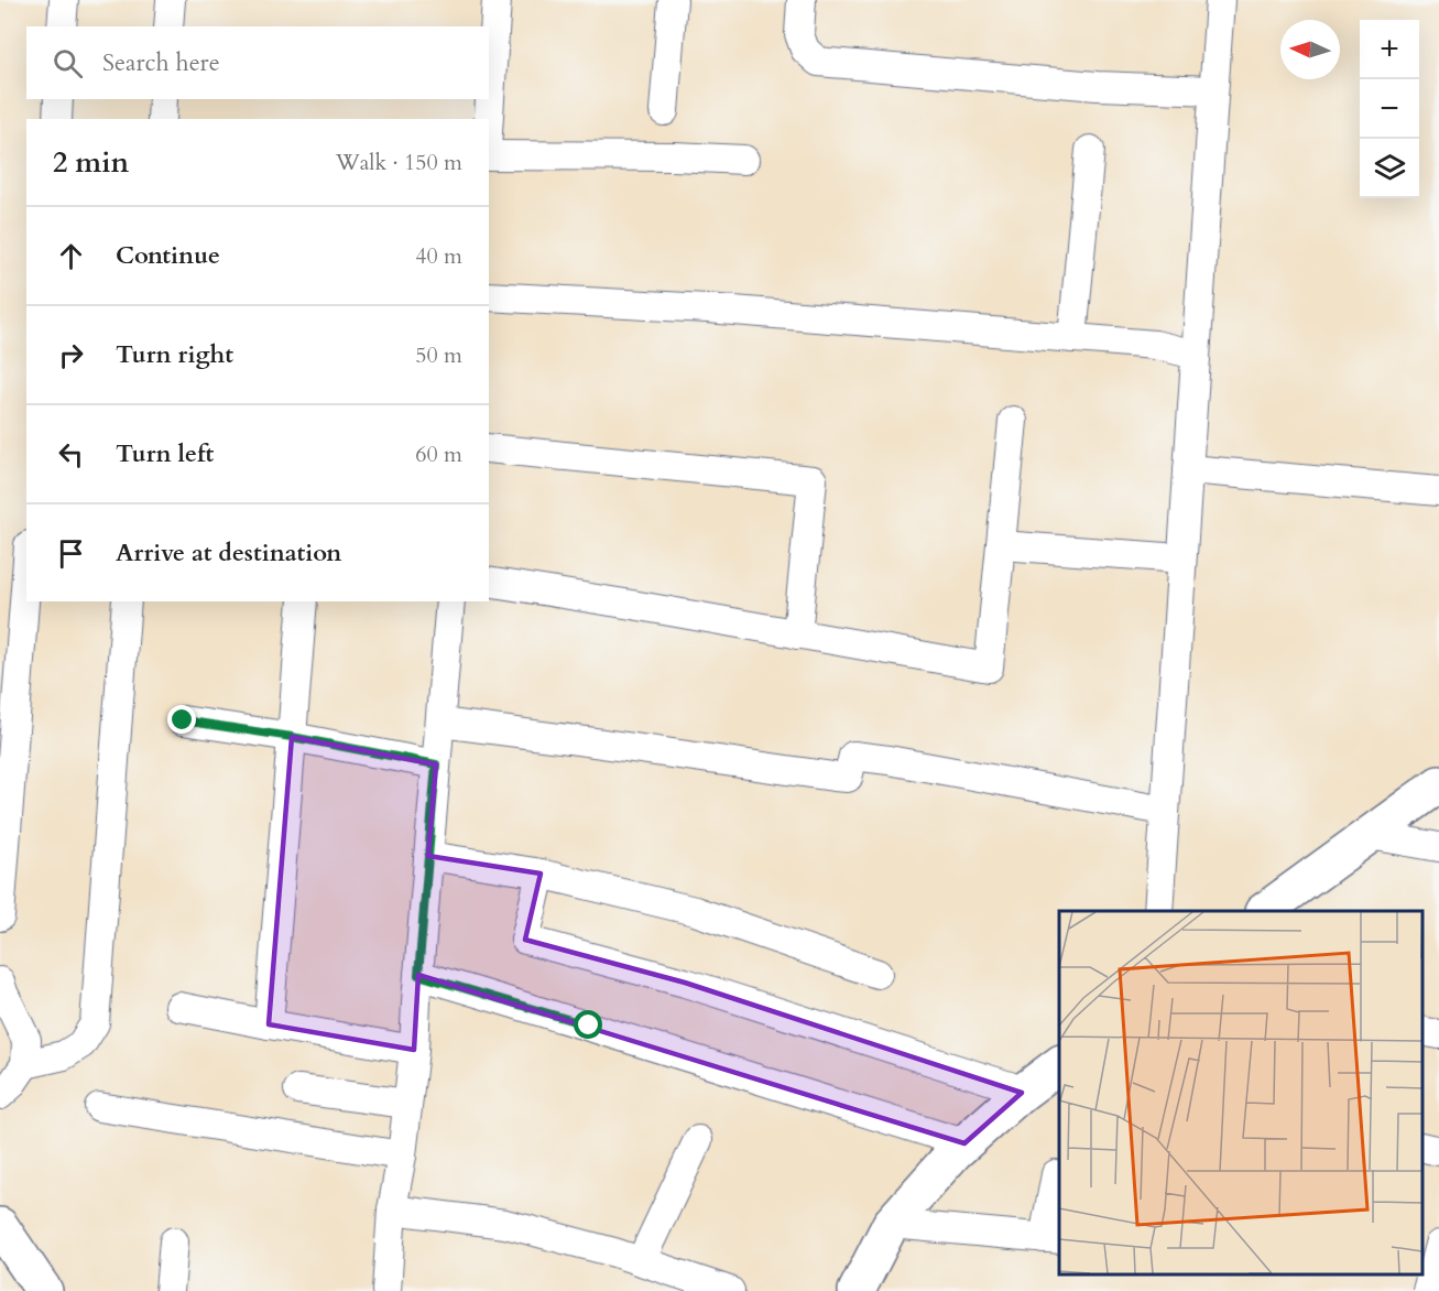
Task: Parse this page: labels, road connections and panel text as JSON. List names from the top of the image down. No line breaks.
{"north":"left","page":{"map_buttons":["+","−"],"search":"Search here","heading":["2 min","Walk · 150 m"],"list":[["Continue","40 m"],["Turn right","50 m"],["Turn left","60 m"],"Arrive at destination"]}}
